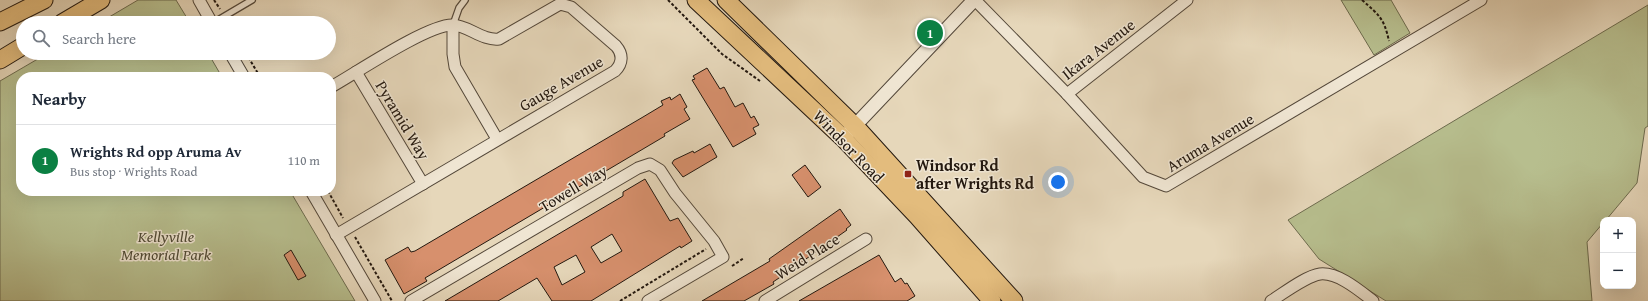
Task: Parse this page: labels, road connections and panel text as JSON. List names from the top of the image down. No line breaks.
{"streets":{"main road":["Windsor Road"],"street":["Ikara Avenue","Gauge Avenue","Pyramid Way","Aruma Avenue","Towell Way","Weid Place"]},"crossings":[["Ikara Avenue","Aruma Avenue"],["Gauge Avenue","Pyramid Way"]],"parks":["Kellyville Memorial Park"],"places":{"transit":["Windsor Rd after Wrights Rd"]},"page":{"search":"Search here","pins":"1","heading":"Nearby","list":[{"mark":"1","name":"Wrights Rd opp Aruma Av","note":"Bus stop · Wrights Road","value":"110 m"}],"map_buttons":["+","−"]}}
